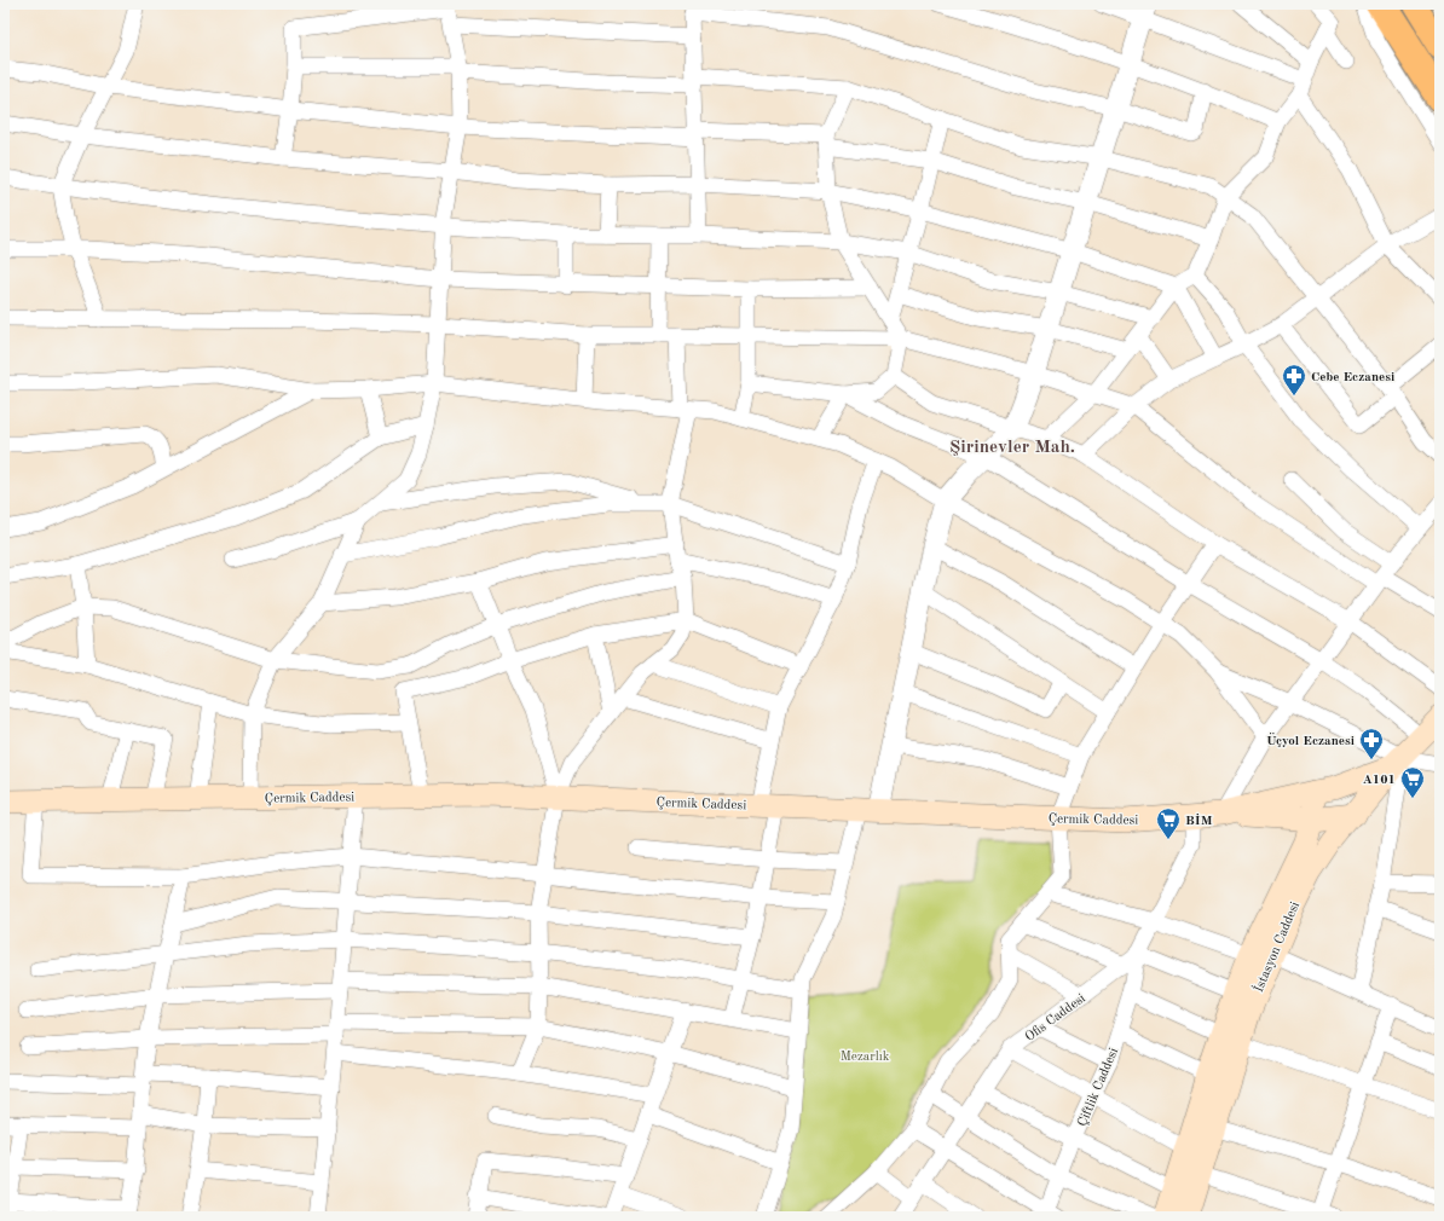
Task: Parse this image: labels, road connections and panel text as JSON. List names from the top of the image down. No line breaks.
{"streets":{"main road":["Çermik Caddesi","İstasyon Caddesi"],"street":["Ofis Caddesi","Çiftlik Caddesi"]},"crossings":[["Çermik Caddesi","İstasyon Caddesi"],["Çermik Caddesi","Ofis Caddesi"],["Ofis Caddesi","Çiftlik Caddesi"]],"districts":["Şirinevler Mah."],"parks":["Mezarlık"],"places":{"pharmacy":["Cebe Eczanesi","Üçyol Eczanesi"],"supermarket":["A101","BİM"]}}
